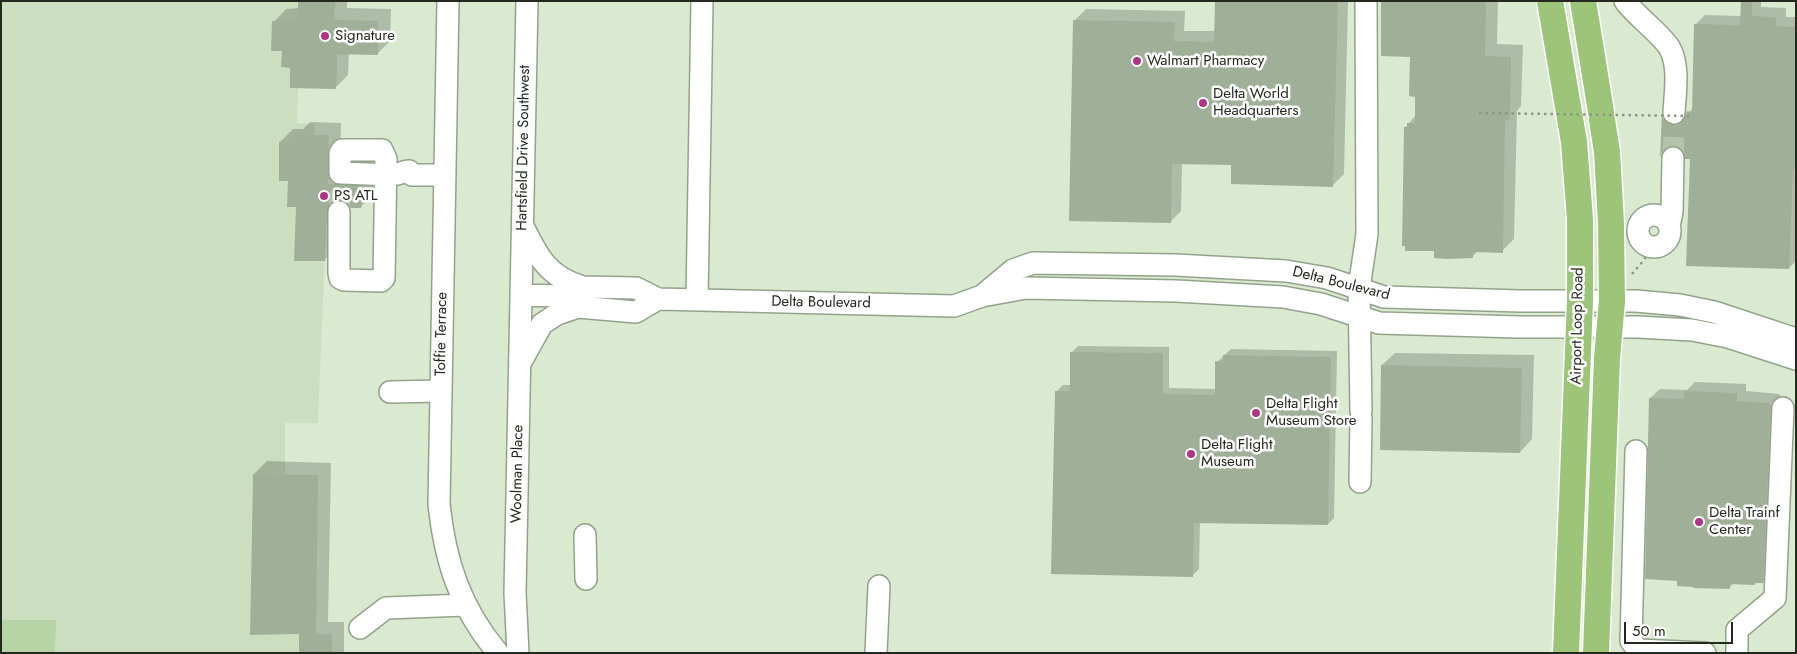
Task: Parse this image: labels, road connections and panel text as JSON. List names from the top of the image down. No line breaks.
{"streets":{"main road":["Airport Loop Road"],"street":["Hartsfield Drive Southwest","Delta Boulevard","Toffie Terrace","Woolman Place"]},"crossings":[["Hartsfield Drive Southwest","Delta Boulevard"],["Hartsfield Drive Southwest","Woolman Place"],["Delta Boulevard","Airport Loop Road"],["Delta Boulevard","Woolman Place"]],"places":["Signature","Walmart Pharmacy","Delta World Headquarters","PS ATL","Delta Flight Museum Store","Delta Flight Museum","Delta Trainf Center"],"scale_bar":"50 m"}
